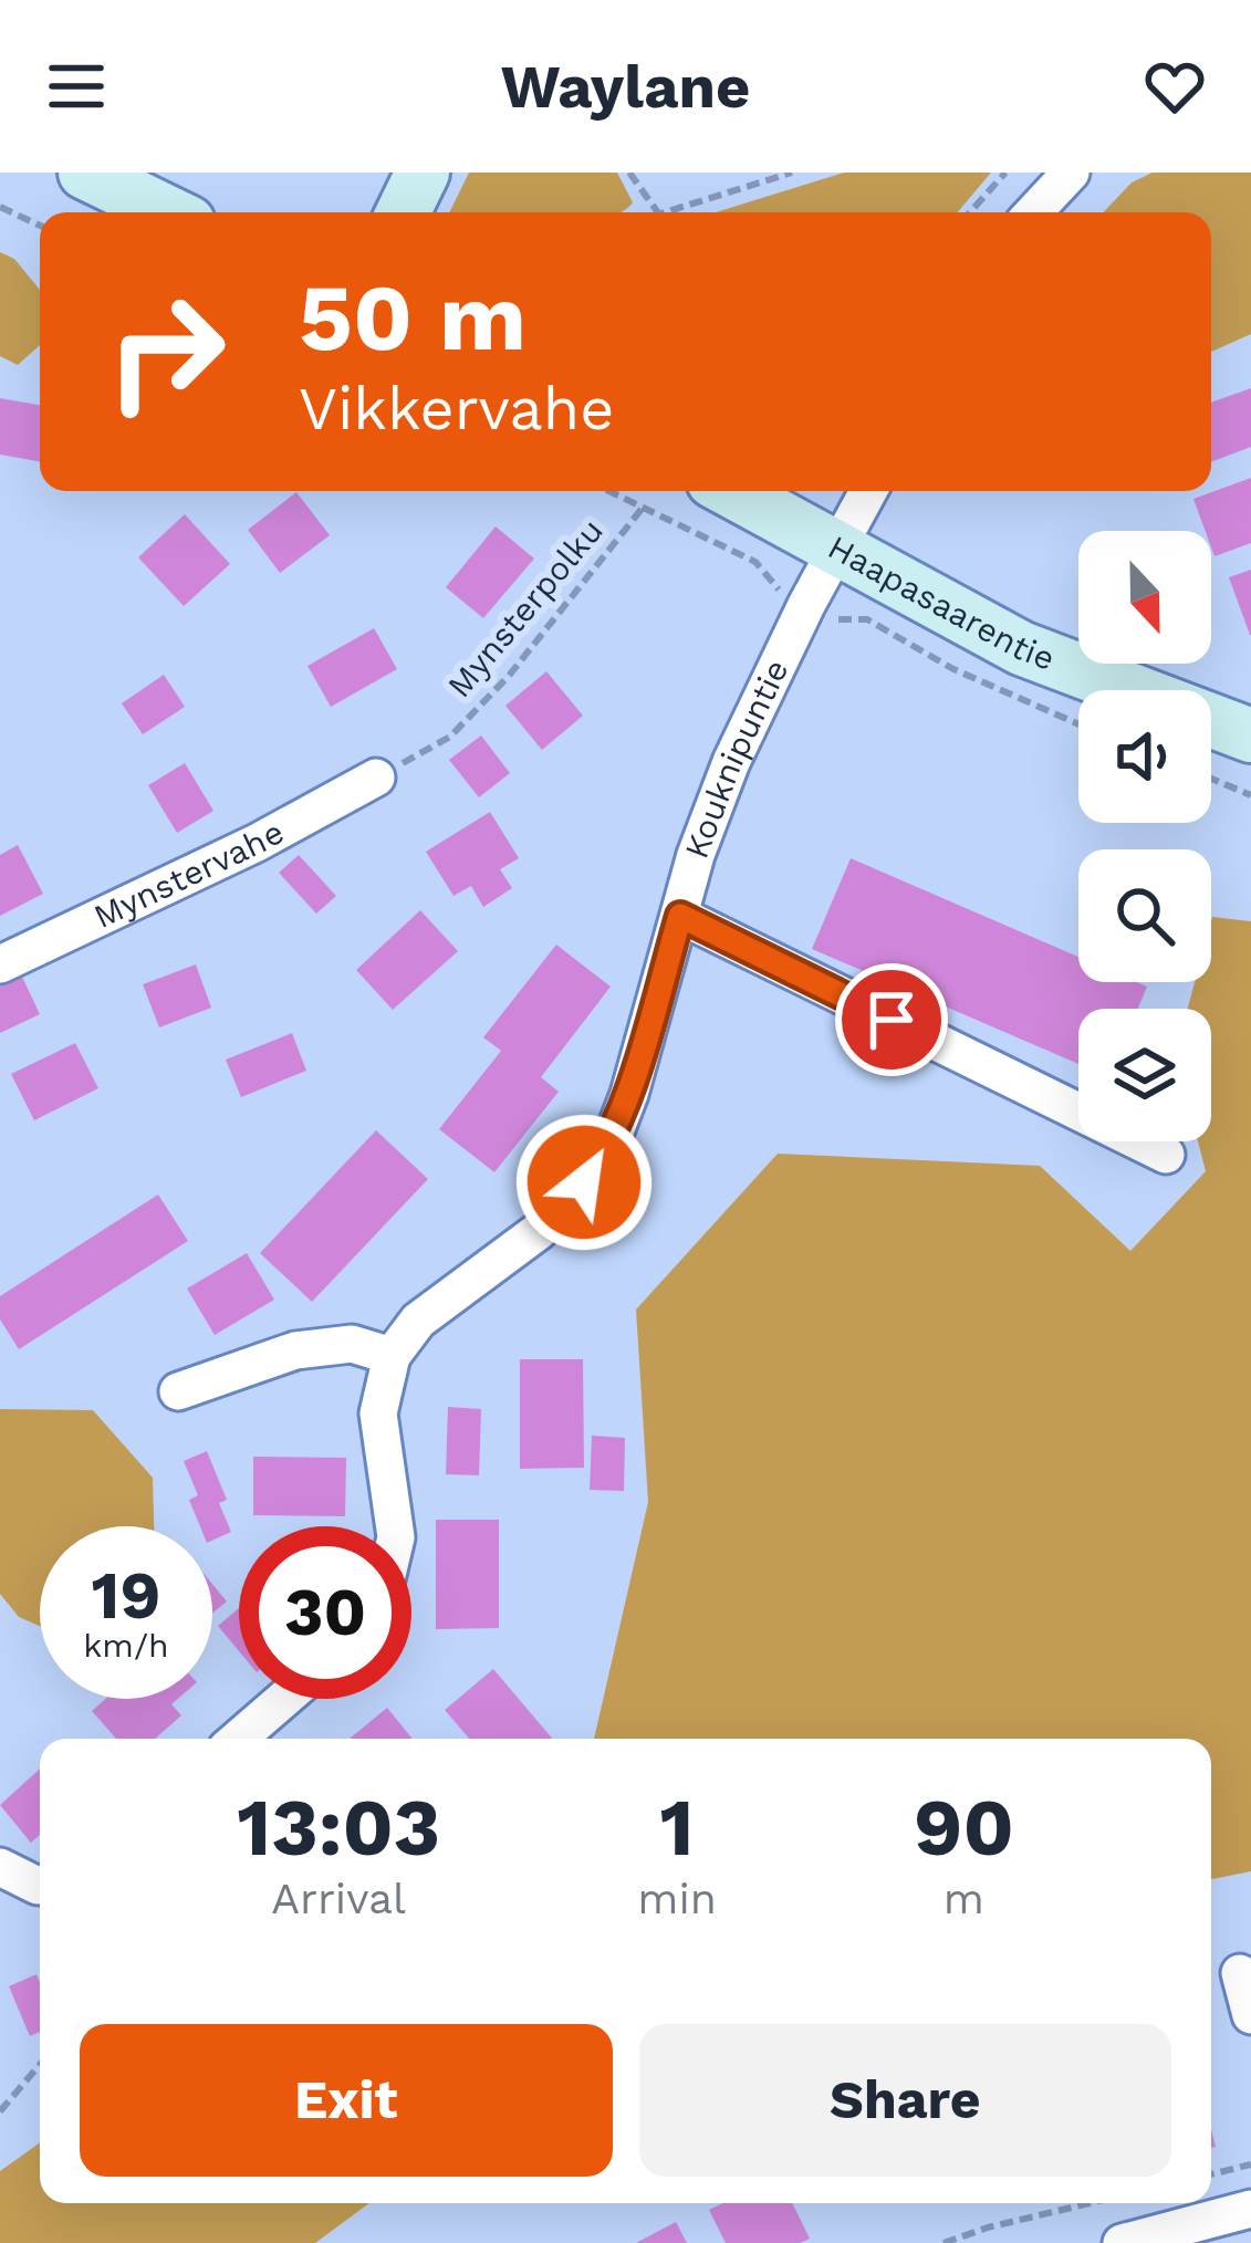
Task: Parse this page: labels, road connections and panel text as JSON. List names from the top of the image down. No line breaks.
{"streets":{"main road":["Haapasaarentie"],"street":["Kouknipuntie","Mynstervahe"],"path":["Mynsterpolku"]},"crossings":[["Haapasaarentie","Kouknipuntie"],["Mynsterpolku","Mynstervahe"]],"north":"bottom","page":{"header":"Waylane","turn":["50 m","Vikkervahe"],"speed":"19 km/h","limit":"30","eta":["13:03","Arrival","1","min","90","m"],"buttons":["Exit","Share"]}}
